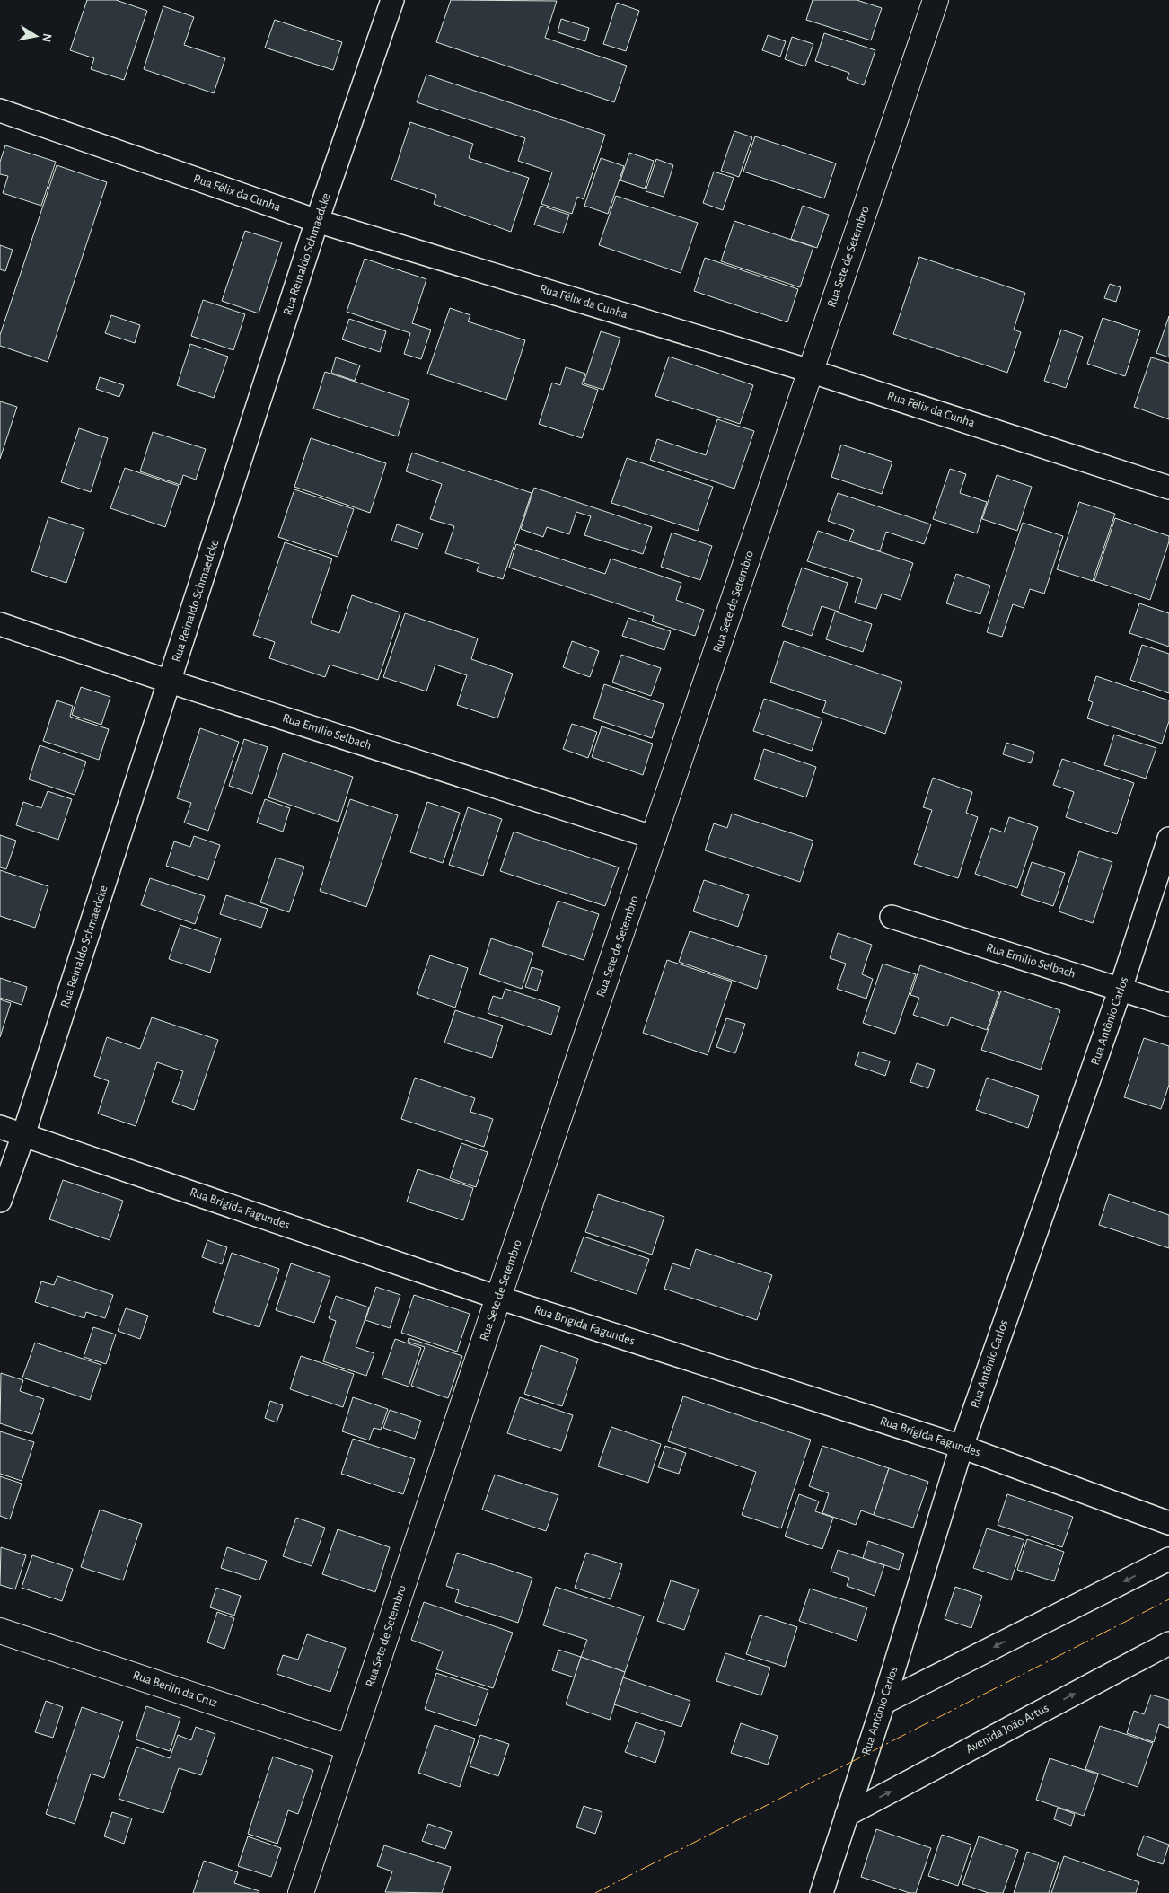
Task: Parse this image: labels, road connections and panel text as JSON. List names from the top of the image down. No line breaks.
{"streets":{"main road":["Rua Sete de Setembro","Rua Berlin da Cruz"],"street":["Rua Félix da Cunha","Rua Reinaldo Schmaedcke","Rua Emílio Selbach","Rua Antônio Carlos","Rua Brígida Fagundes","Avenida João Artus"]},"crossings":[["Rua Félix da Cunha","Rua Reinaldo Schmaedcke"],["Rua Félix da Cunha","Rua Sete de Setembro"],["Rua Reinaldo Schmaedcke","Rua Emílio Selbach"],["Rua Reinaldo Schmaedcke","Rua Brígida Fagundes"],["Rua Sete de Setembro","Rua Emílio Selbach"],["Rua Sete de Setembro","Rua Brígida Fagundes"],["Rua Sete de Setembro","Rua Berlin da Cruz"],["Rua Emílio Selbach","Rua Antônio Carlos"],["Rua Antônio Carlos","Rua Brígida Fagundes"],["Rua Antônio Carlos","Avenida João Artus"]],"north":"right"}
